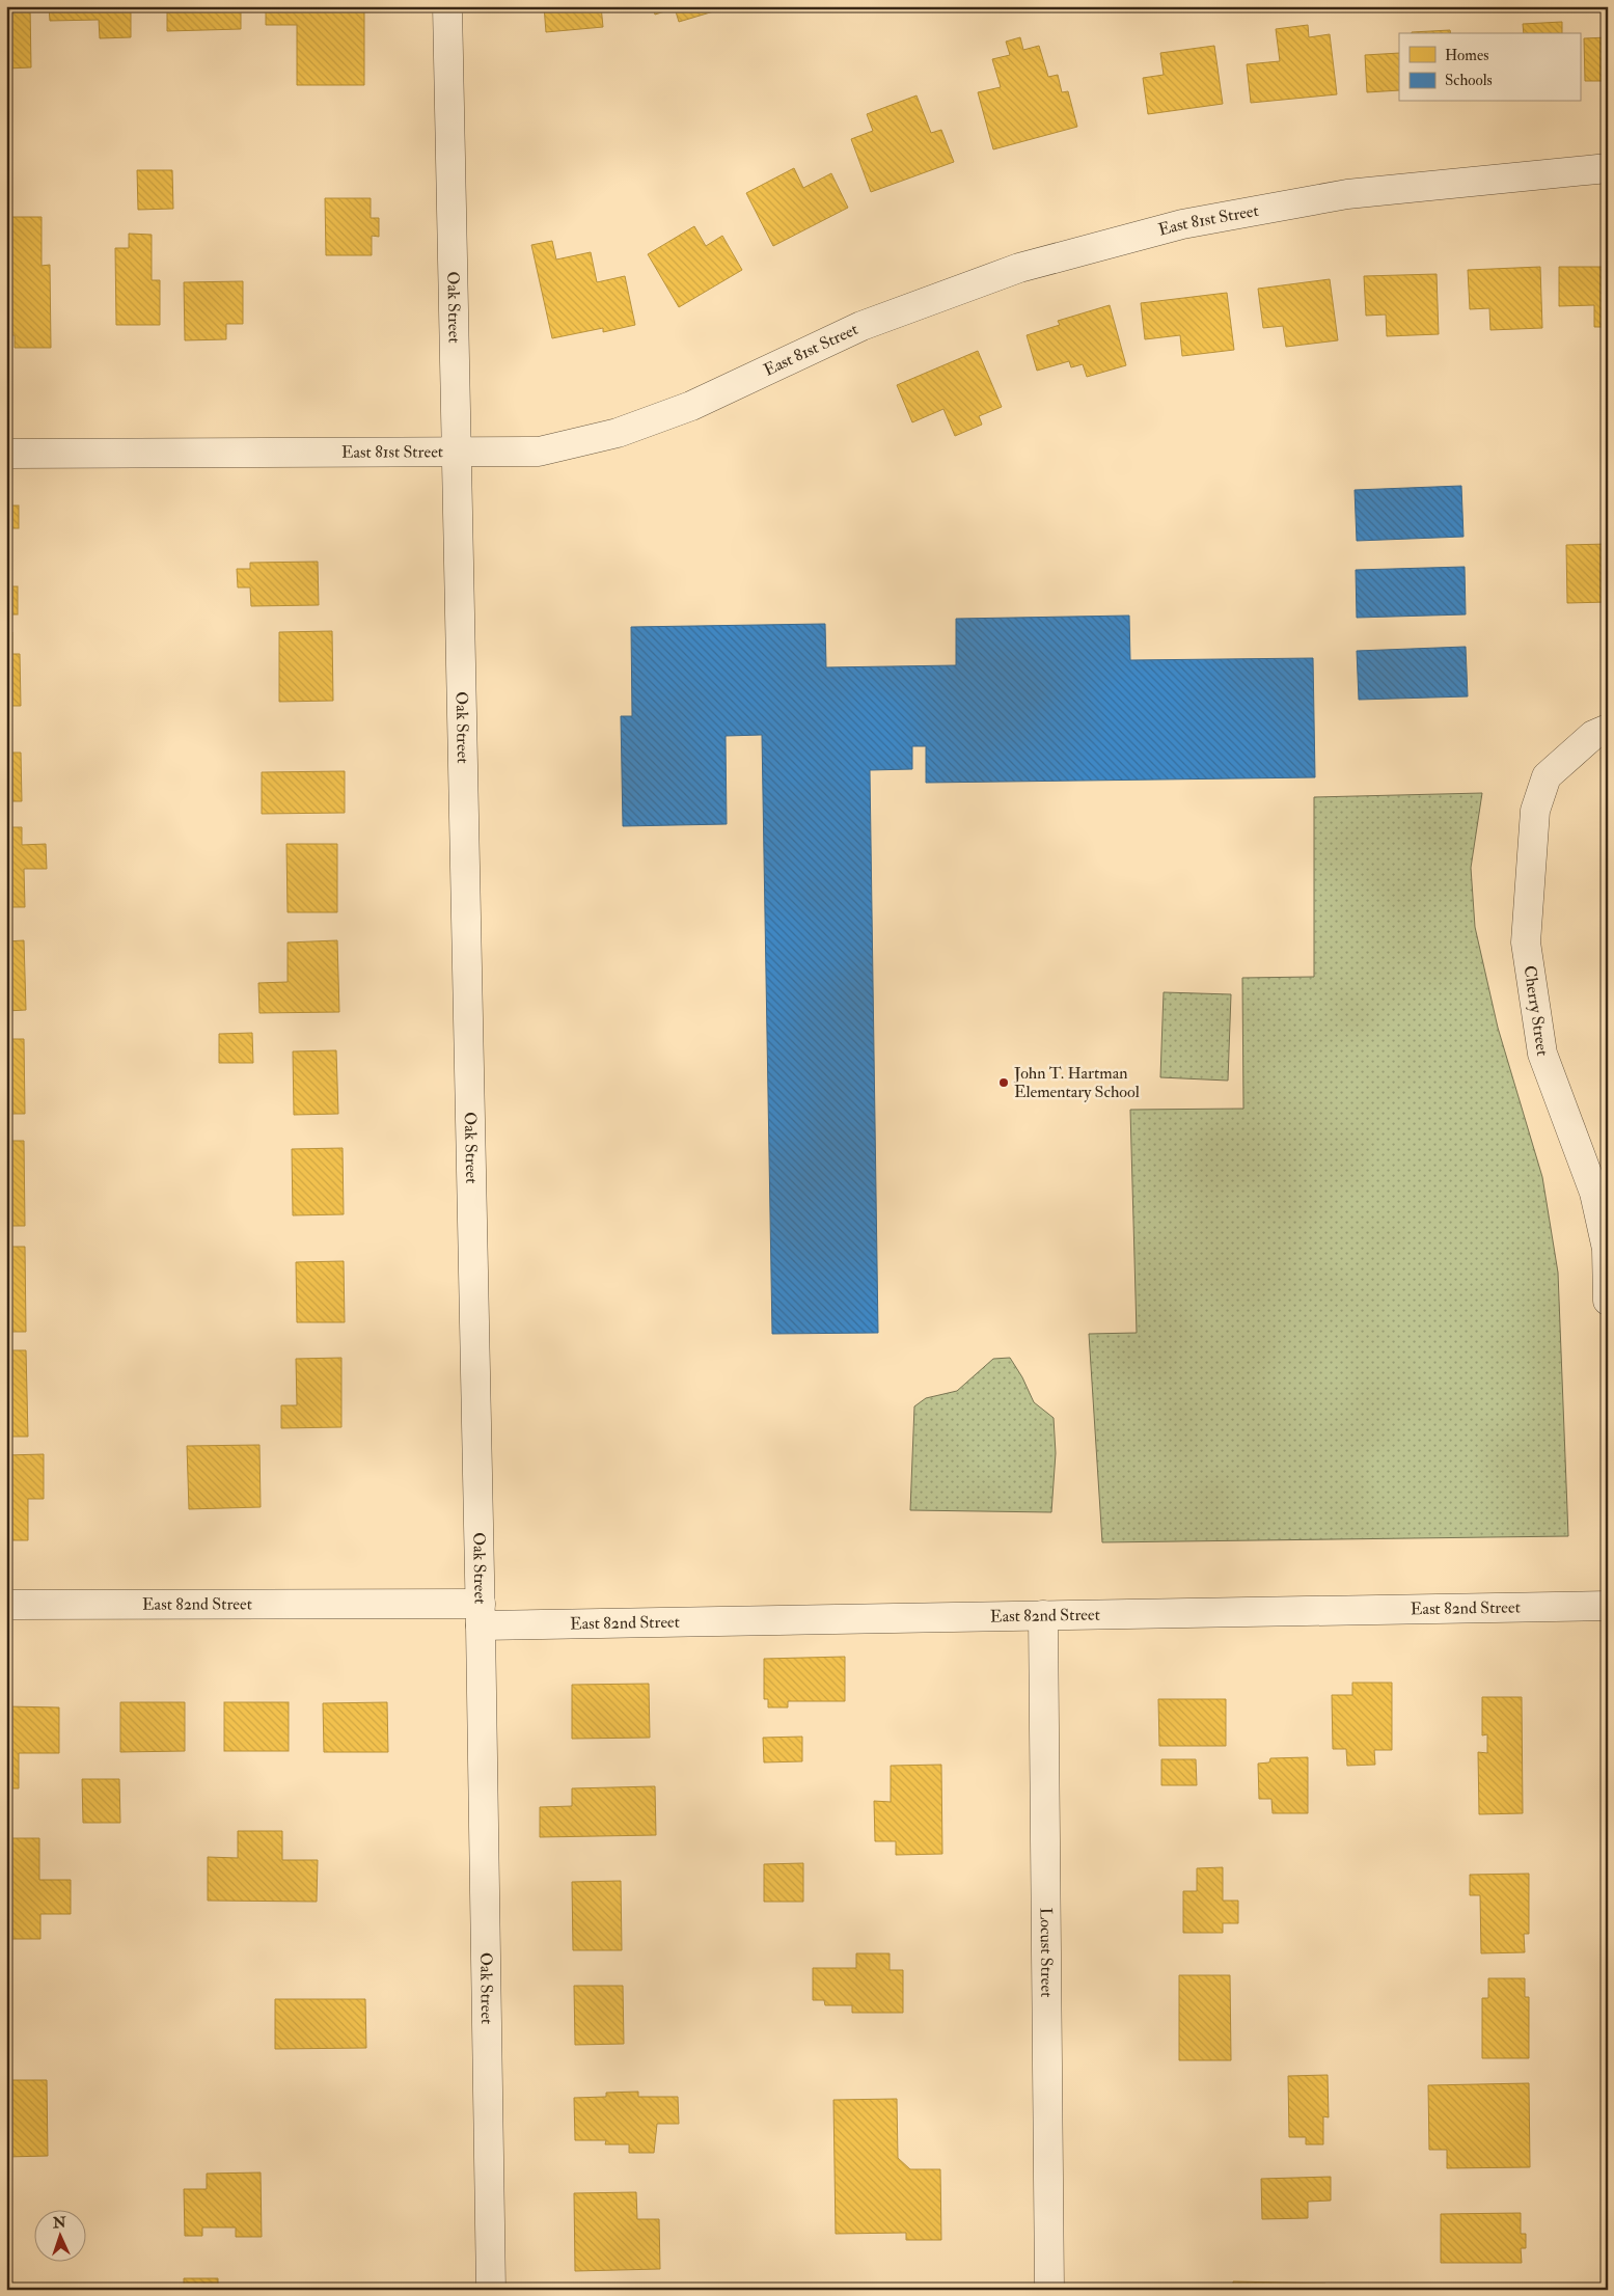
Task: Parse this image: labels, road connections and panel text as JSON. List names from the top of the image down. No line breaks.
{"streets":{"street":["East 81st Street","Oak Street","Cherry Street","East 82nd Street","Locust Street"]},"crossings":[["East 81st Street","Oak Street"],["Oak Street","East 82nd Street"],["East 82nd Street","Locust Street"]],"places":["John T. Hartman Elementary School"],"legend":["Homes","Schools"],"north":"top"}
